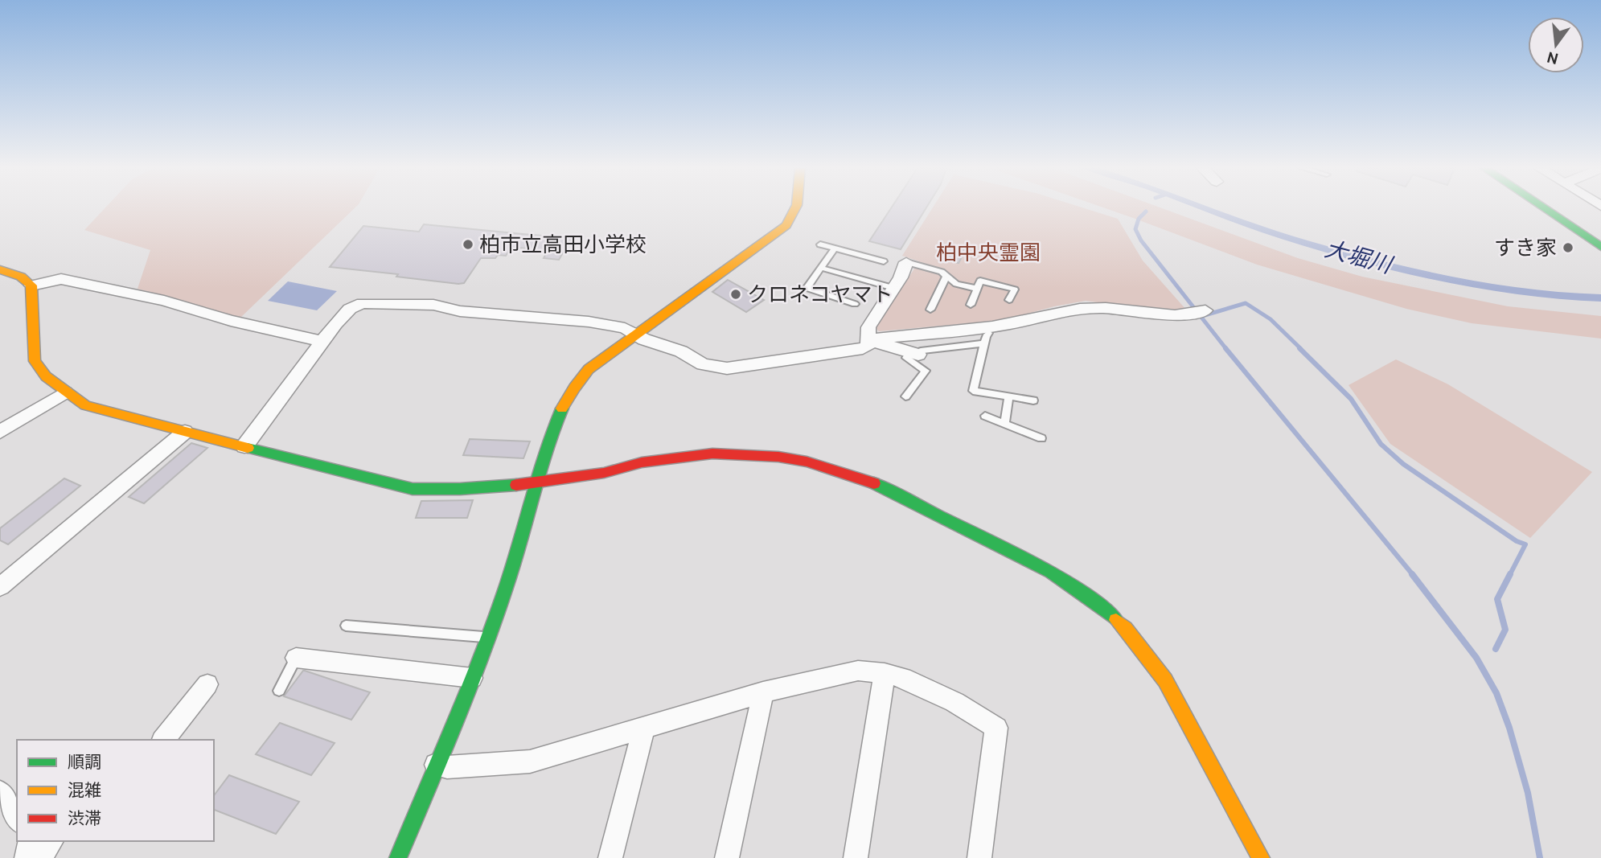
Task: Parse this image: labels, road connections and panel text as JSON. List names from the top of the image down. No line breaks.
{"water":["大堀川"],"parks":["柏中央霊園"],"places":["柏市立高田小学校","すき家","クロネコヤマト"],"legend":["順調","混雑","渋滞"],"north":"bottom"}
